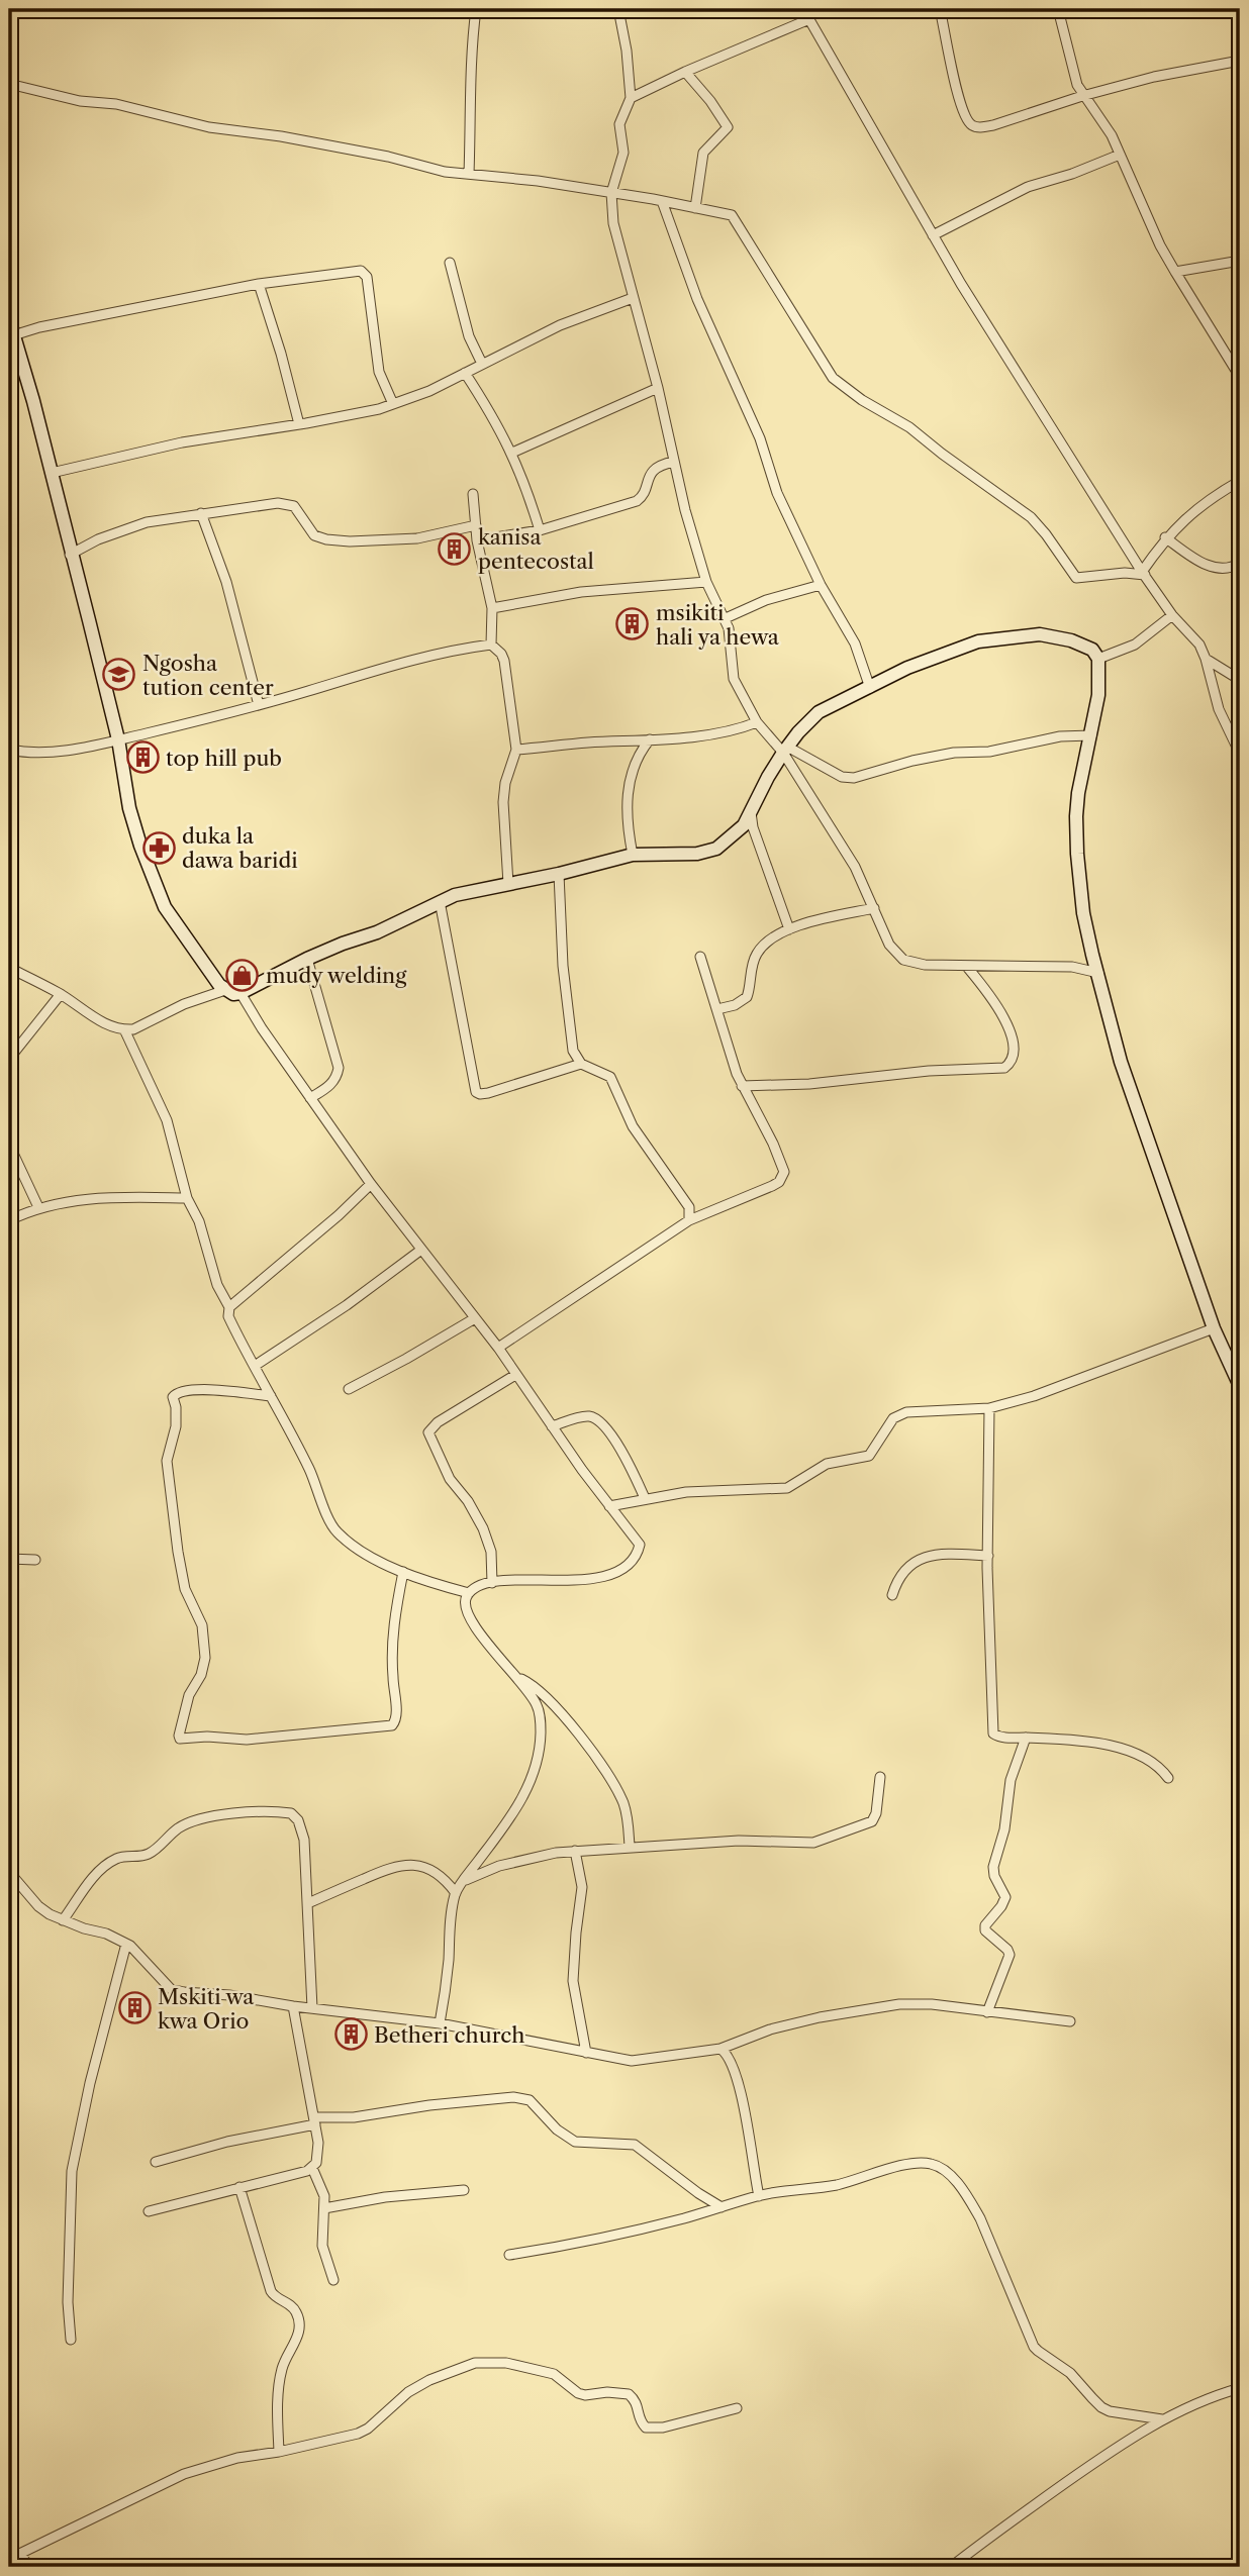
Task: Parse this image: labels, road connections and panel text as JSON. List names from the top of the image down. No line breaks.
{"places":{"building":["kanisa pentecostal","msikiti hali ya hewa","top hill pub","Mskiti wa kwa Orio","Betheri church"],"school or university":["Ngosha tution center"],"pharmacy":["duka la dawa baridi"],"shop":["mudy welding"]}}
